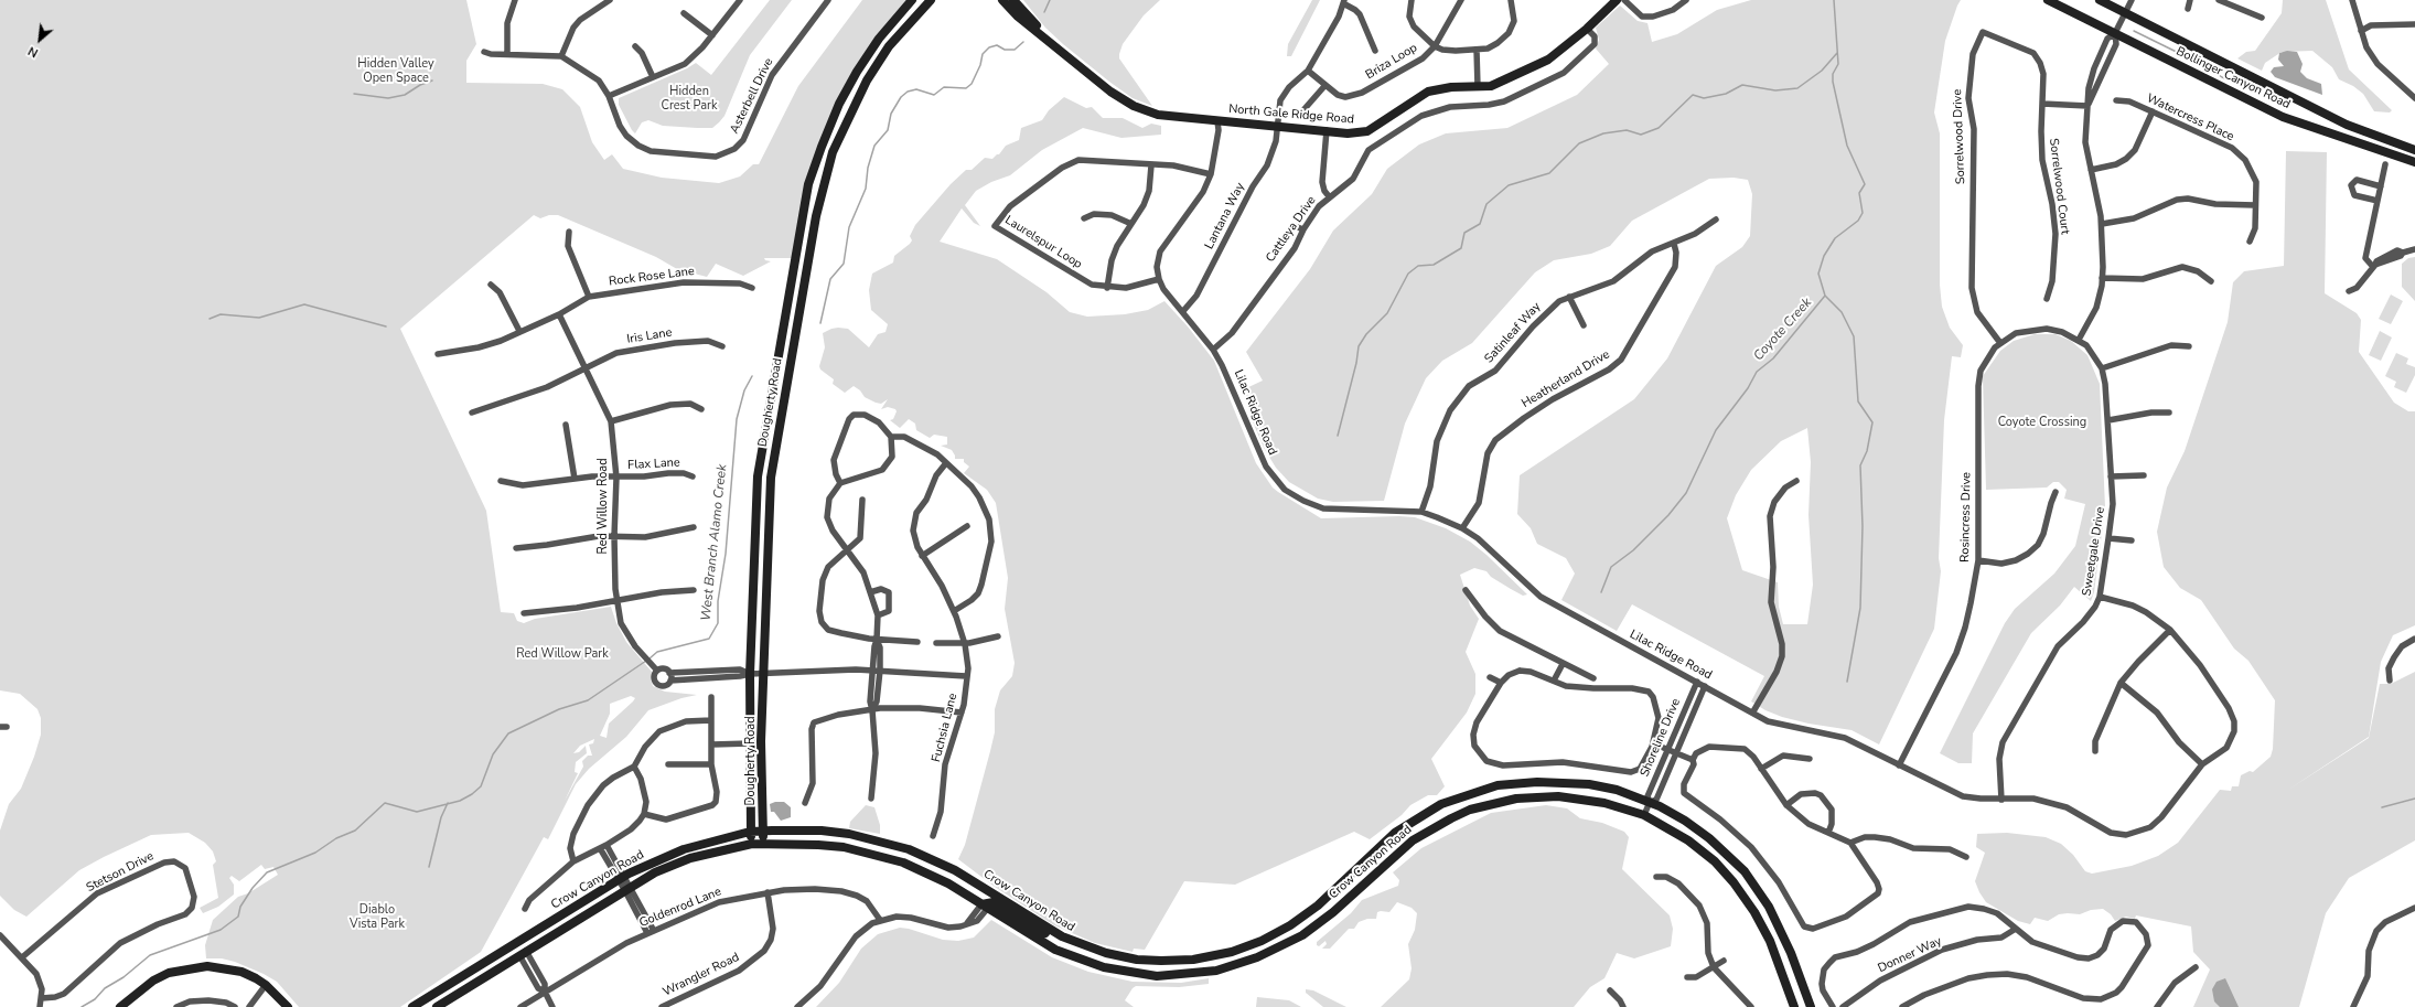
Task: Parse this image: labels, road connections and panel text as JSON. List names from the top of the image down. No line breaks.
{"streets":{"main road":["Bollinger Canyon Road","North Gale Ridge Road","Dougherty Road","Crow Canyon Road"],"street":["Briza Loop","Asterbell Drive","Watercress Place","Sorrelwood Drive","Sorrelwood Court","Lantana Way","Cattleya Drive","Laurelspur Loop","Rock Rose Lane","Satinleaf Way","Iris Lane","Heatherland Drive","Lilac Ridge Road","Flax Lane","Red Willow Road","Rosincress Drive","Sweetgale Drive","Fuchsia Lane","Shoreline Drive","Stetson Drive","Goldenrod Lane","Donner Way","Wrangler Road"]},"crossings":[["North Gale Ridge Road","Lantana Way"],["North Gale Ridge Road","Cattleya Drive"],["Sorrelwood Drive","Sorrelwood Court"],["Sorrelwood Drive","Rosincress Drive"],["Lantana Way","Lilac Ridge Road"],["Cattleya Drive","Lilac Ridge Road"],["Laurelspur Loop","Lilac Ridge Road"],["Rock Rose Lane","Red Willow Road"],["Satinleaf Way","Heatherland Drive"],["Satinleaf Way","Lilac Ridge Road"],["Iris Lane","Red Willow Road"],["Heatherland Drive","Lilac Ridge Road"],["Dougherty Road","Crow Canyon Road"],["Lilac Ridge Road","Rosincress Drive"],["Lilac Ridge Road","Sweetgale Drive"],["Lilac Ridge Road","Shoreline Drive"],["Flax Lane","Red Willow Road"],["Rosincress Drive","Sweetgale Drive"],["Shoreline Drive","Crow Canyon Road"],["Goldenrod Lane","Wrangler Road"]],"water":["Coyote Creek","West Branch Alamo Creek"],"parks":["Hidden Valley Open Space","Hidden Crest Park","Coyote Crossing","Red Willow Park","Diablo Vista Park"],"north":"bottom left"}
